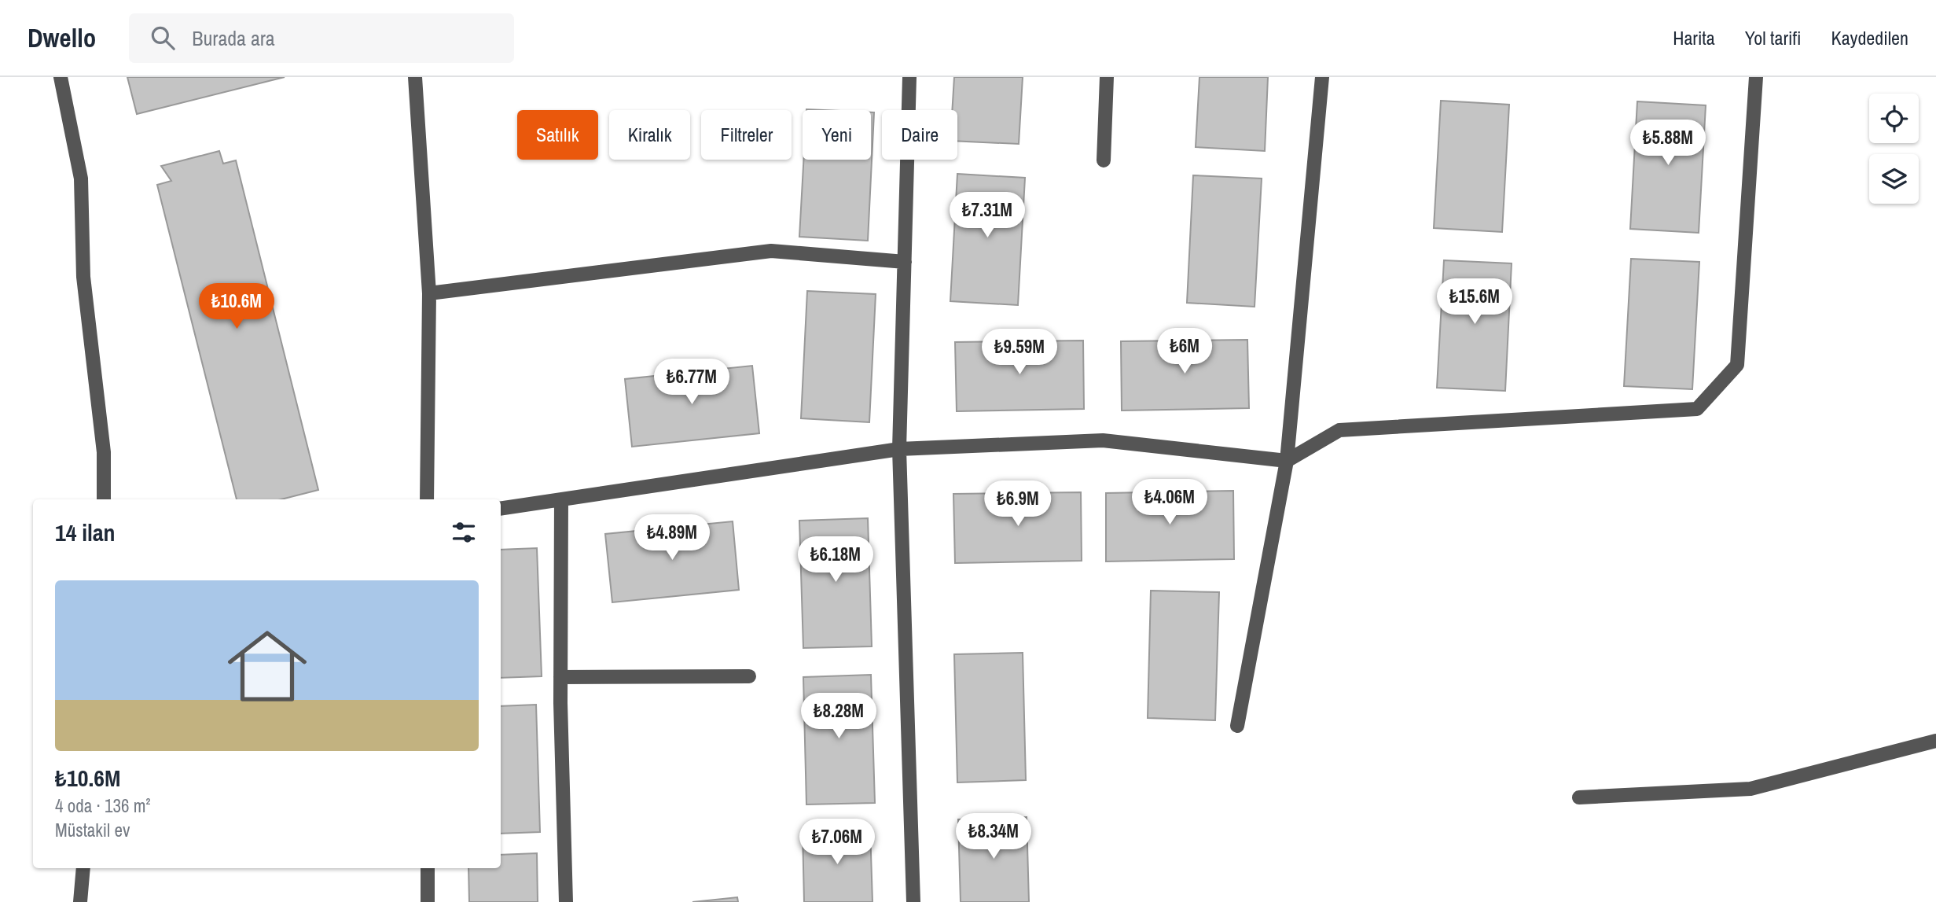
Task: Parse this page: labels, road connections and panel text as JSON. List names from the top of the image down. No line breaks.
{"page":{"header":"Dwello","search":"Burada ara","nav":["Harita","Yol tarifi","Kaydedilen"],"chip":["Satılık","Kiralık","Filtreler","Yeni","Daire"],"price":["₺5.88M","₺7.31M","₺15.6M","₺10.6M","₺6M","₺9.59M","₺6.77M","₺4.06M","₺6.9M","₺4.89M","₺6.18M","₺8.28M","₺8.34M","₺7.06M"],"heading":"14 ilan","list":[{"name":"₺10.6M","note":"4 oda · 136 m² · Müstakil ev"}]}}
